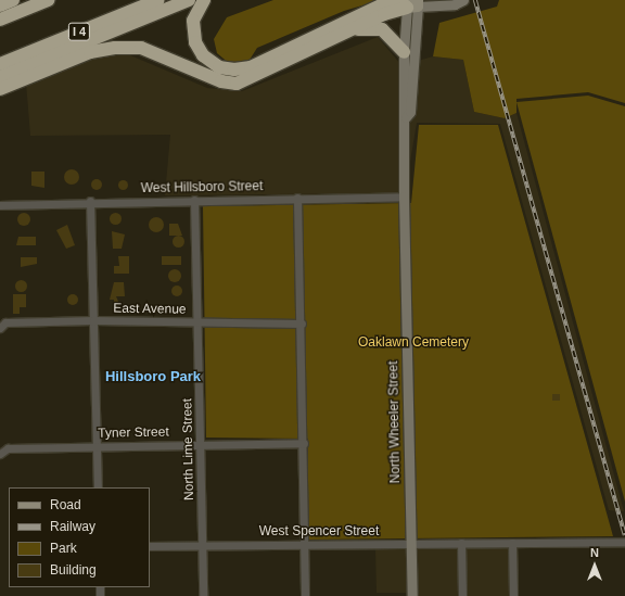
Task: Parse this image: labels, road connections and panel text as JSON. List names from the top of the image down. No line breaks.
{"streets":{"highway":["I 4"],"main road":["North Wheeler Street"],"street":["West Hillsboro Street","East Avenue","Tyner Street","North Lime Street","West Spencer Street"]},"crossings":[["West Hillsboro Street","North Wheeler Street"],["West Hillsboro Street","North Lime Street"],["East Avenue","North Lime Street"],["North Wheeler Street","West Spencer Street"],["Tyner Street","North Lime Street"],["North Lime Street","West Spencer Street"]],"districts":["Hillsboro Park"],"parks":["Oaklawn Cemetery"],"legend":["Road","Railway","Park","Building"],"north":"top"}
